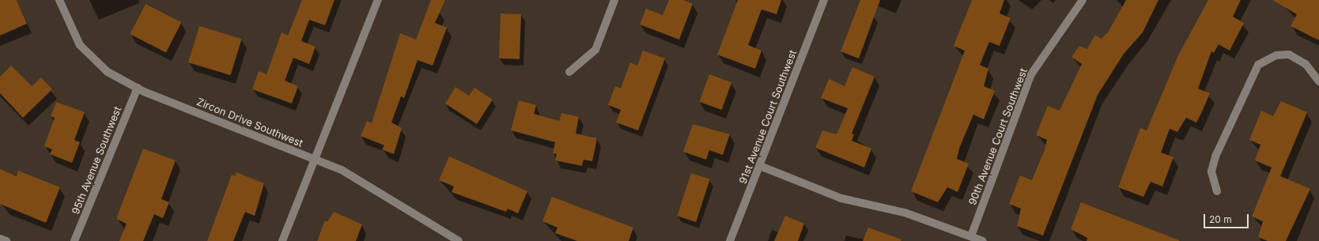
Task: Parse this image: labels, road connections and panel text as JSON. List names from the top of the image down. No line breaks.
{"streets":{"street":["91st Avenue Court Southwest","Zircon Drive Southwest","90th Avenue Court Southwest","95th Avenue Southwest"]},"crossings":[["Zircon Drive Southwest","95th Avenue Southwest"]],"scale_bar":"20 m"}
